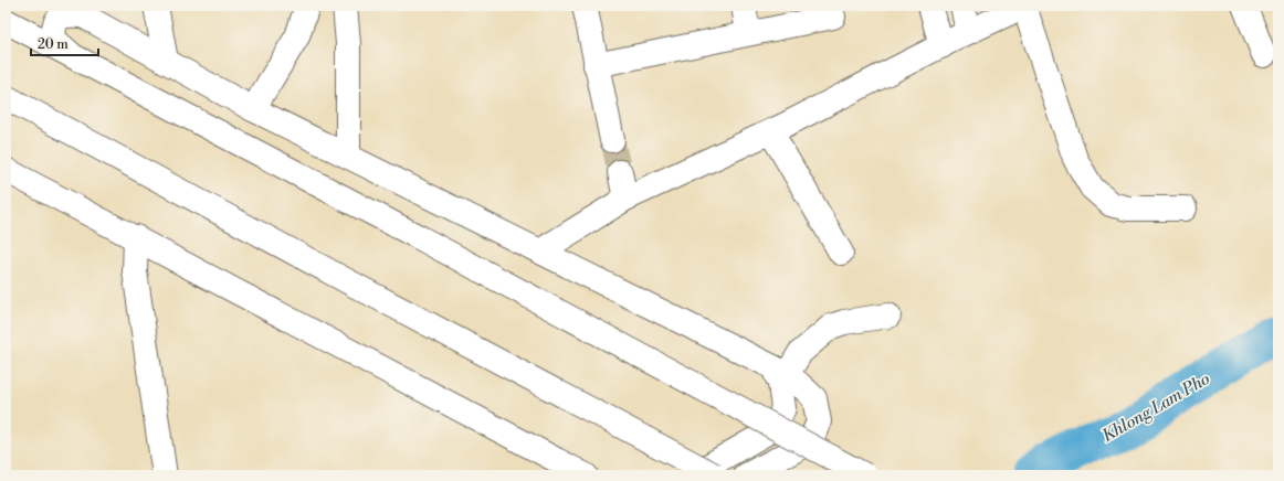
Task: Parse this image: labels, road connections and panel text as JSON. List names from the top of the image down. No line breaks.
{"water":["Khlong Lam Pho"],"scale_bar":"20 m"}
